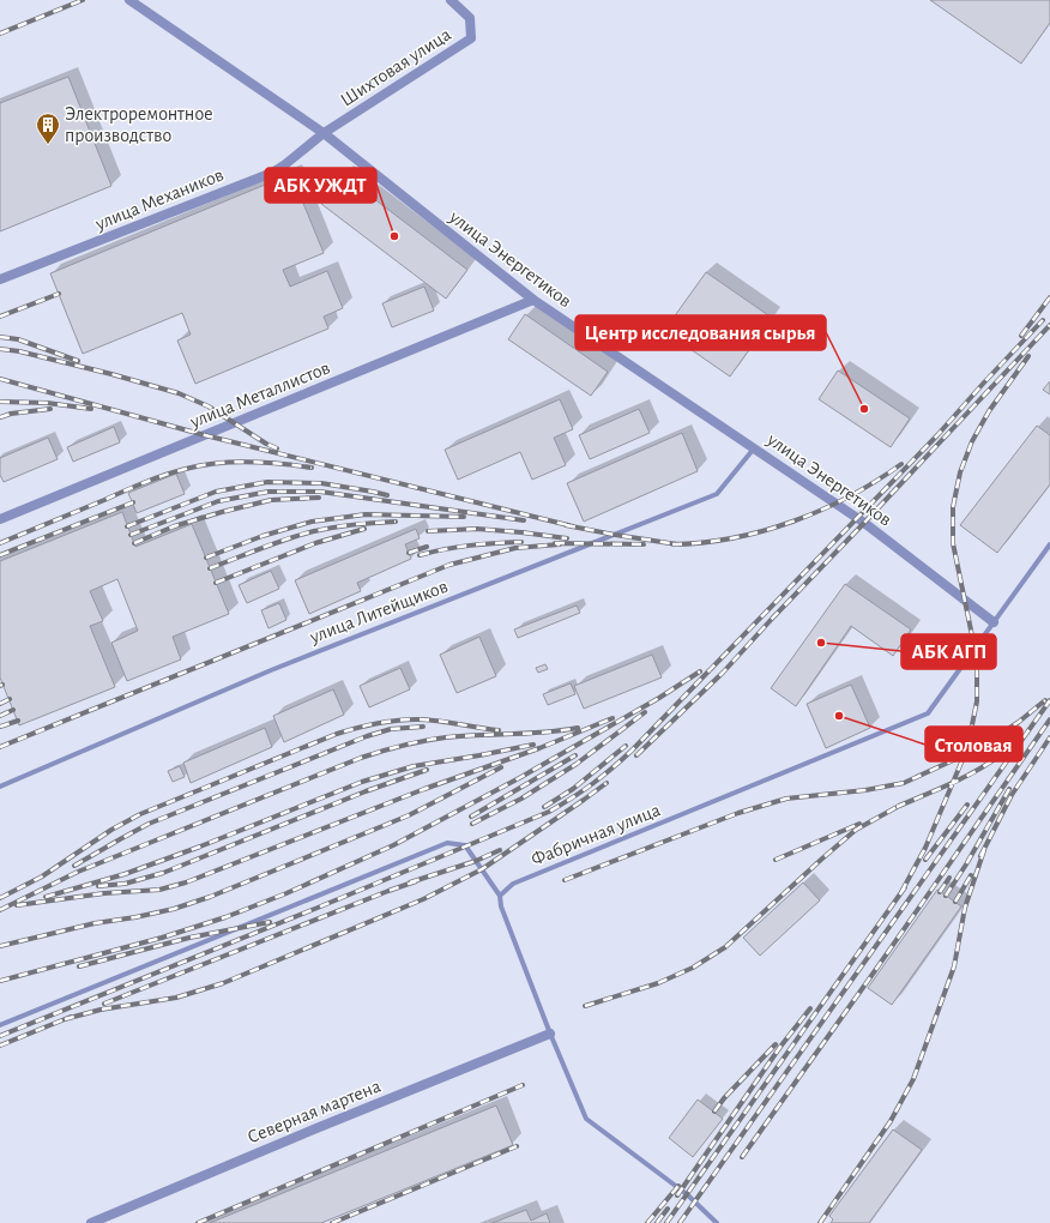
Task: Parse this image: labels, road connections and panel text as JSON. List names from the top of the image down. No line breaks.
{"streets":{"street":["Шихтовая улица","улица Механиков","улица Энергетиков","улица Металлистов","Северная мартена"],"lane":["улица Литейщиков","Фабричная улица"]},"crossings":[["Шихтовая улица","улица Механиков"],["Шихтовая улица","улица Энергетиков"],["улица Механиков","улица Энергетиков"],["улица Энергетиков","улица Металлистов"],["улица Энергетиков","улица Литейщиков"],["улица Энергетиков","Фабричная улица"]],"places":{"building":["Электроремонтное производство"],"other":["АБК УЖДТ","Центр исследования сырья","АБК АГП","Столовая"]}}
